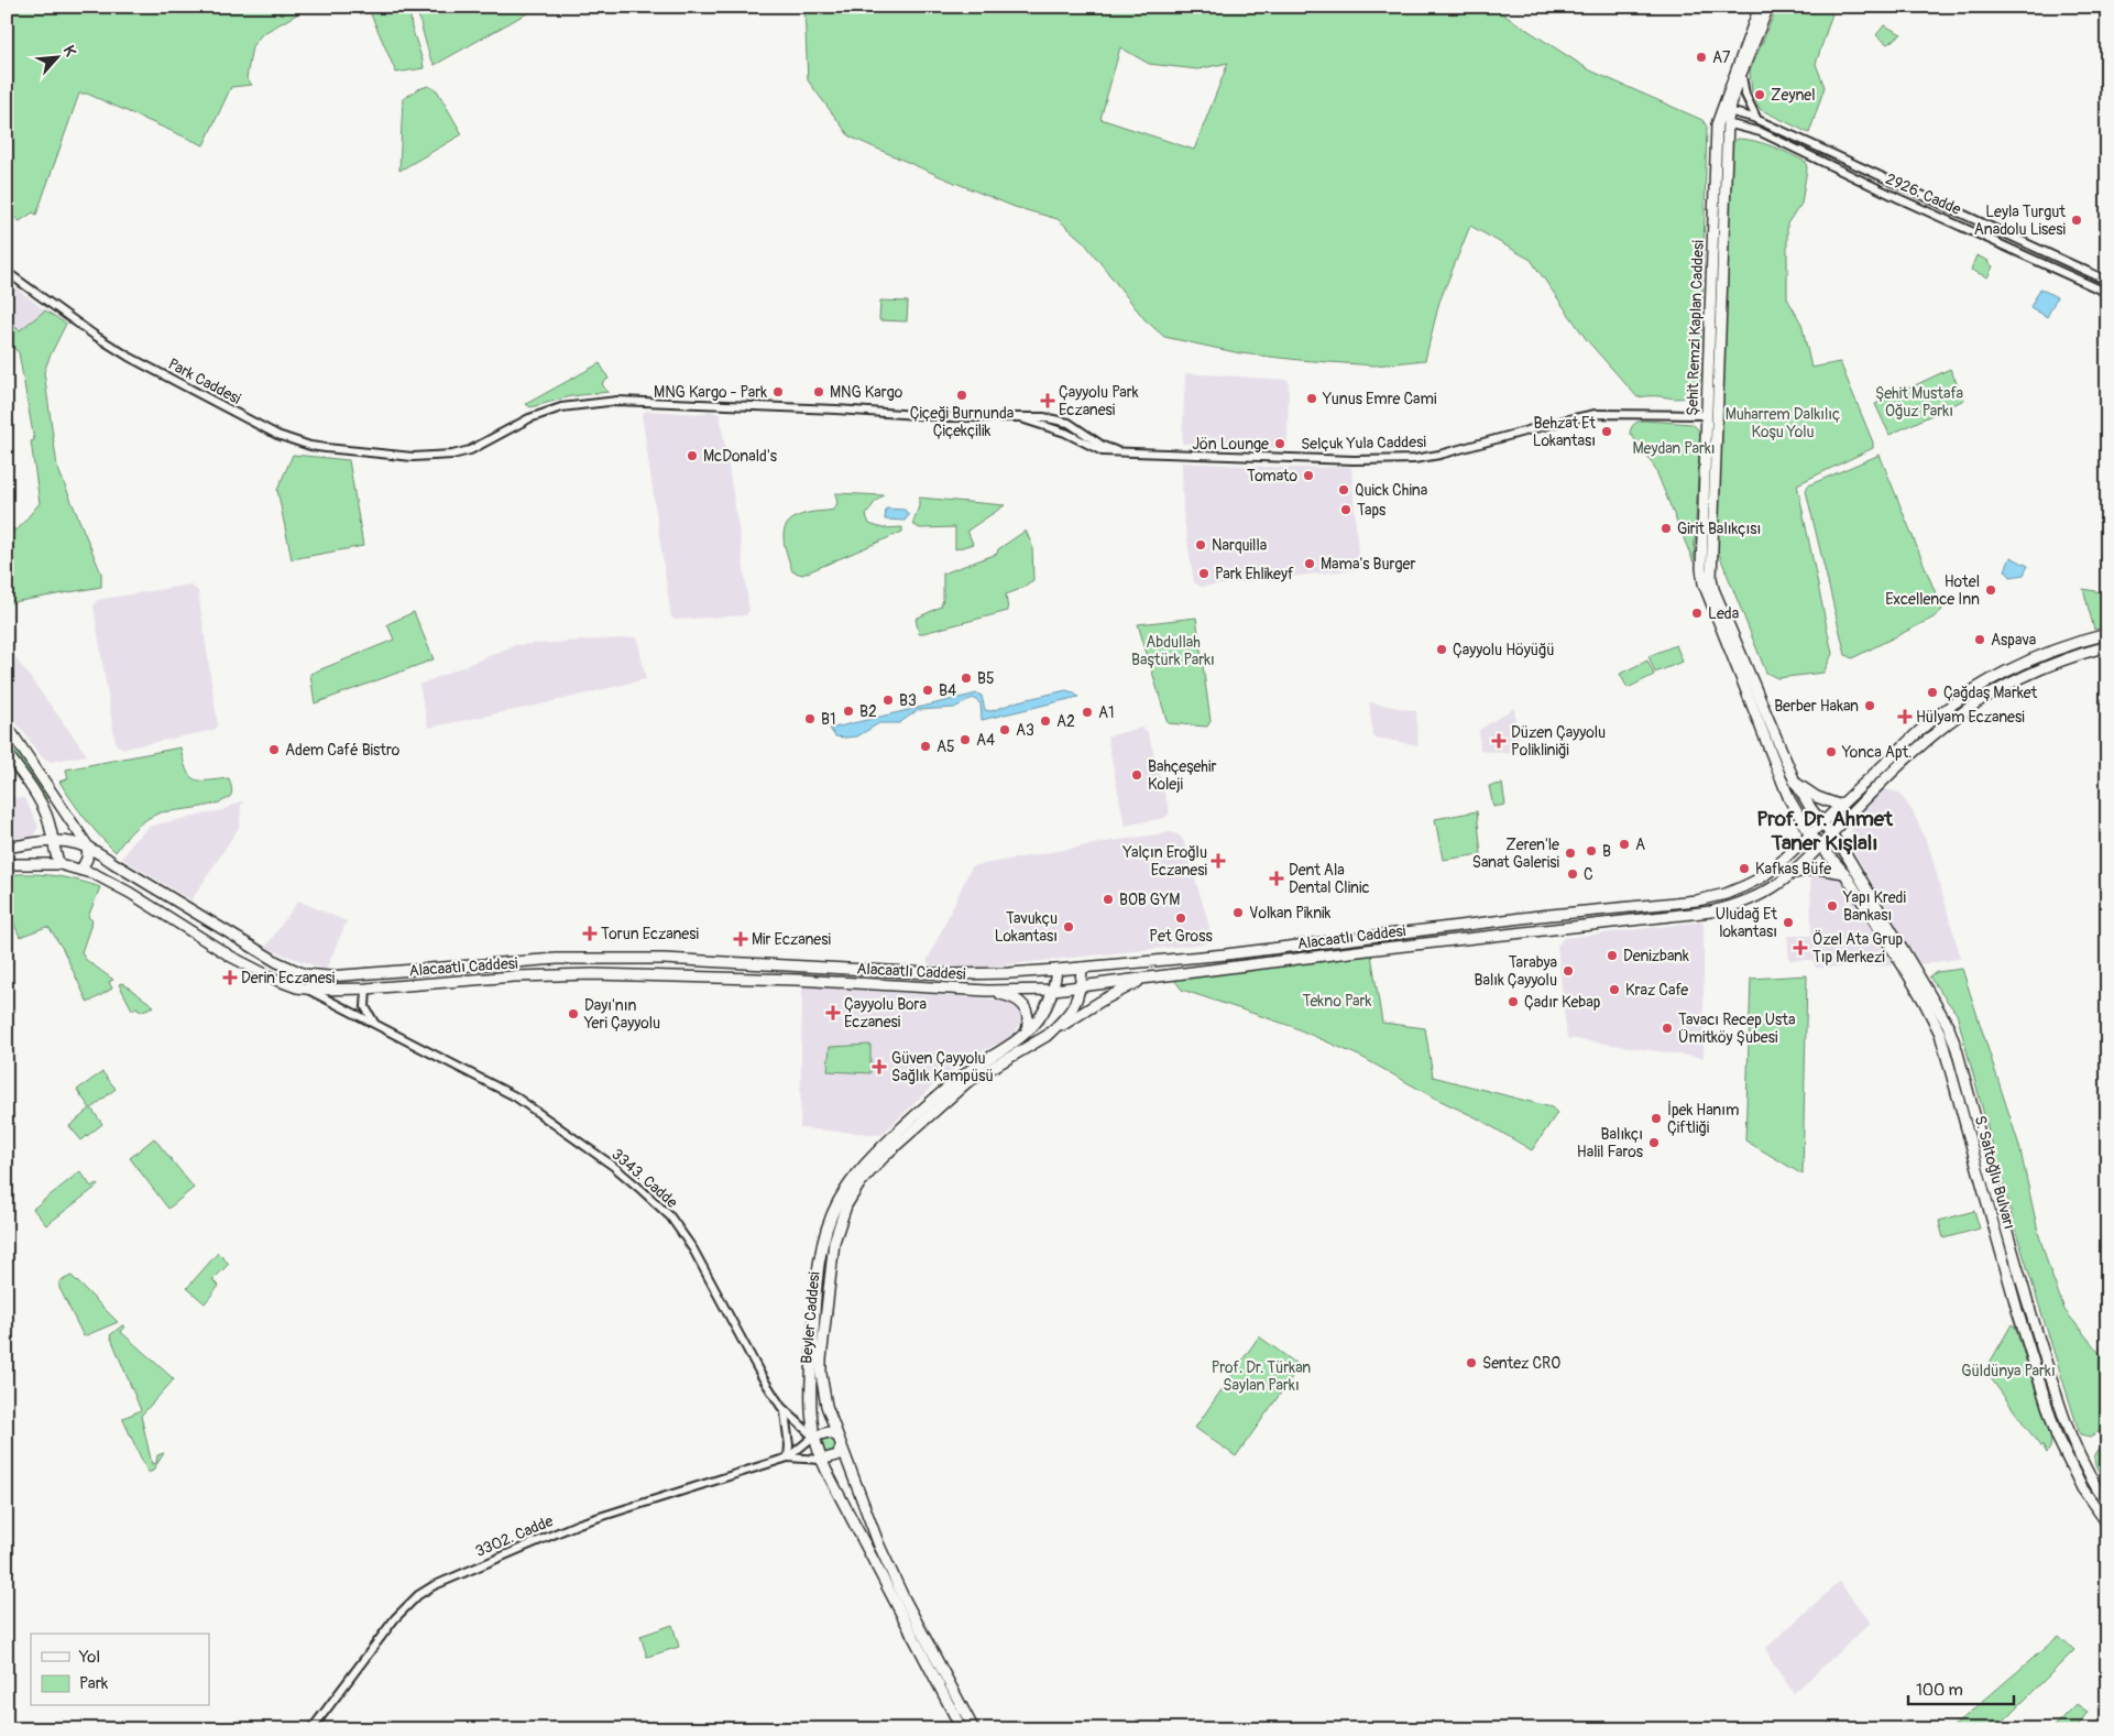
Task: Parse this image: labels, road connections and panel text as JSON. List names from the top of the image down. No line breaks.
{"streets":{"main road":["Şehit Remzi Kaplan Caddesi","Alacaatlı Caddesi","S. Saltoğlu Bulvarı","Beyler Caddesi"],"street":["2926. Cadde","Park Caddesi","Selçuk Yula Caddesi","3343. Cadde","3302. Cadde"]},"crossings":[["2926. Cadde","Şehit Remzi Kaplan Caddesi"],["Şehit Remzi Kaplan Caddesi","Selçuk Yula Caddesi"],["Şehit Remzi Kaplan Caddesi","Alacaatlı Caddesi"],["Şehit Remzi Kaplan Caddesi","S. Saltoğlu Bulvarı"],["Park Caddesi","Selçuk Yula Caddesi"],["Alacaatlı Caddesi","S. Saltoğlu Bulvarı"],["Alacaatlı Caddesi","3343. Cadde"],["Alacaatlı Caddesi","Beyler Caddesi"],["3343. Cadde","Beyler Caddesi"],["3343. Cadde","3302. Cadde"],["Beyler Caddesi","3302. Cadde"]],"districts":["Prof. Dr. Ahmet Taner Kışlalı"],"parks":["Şehit Mustafa Oğuz Parkı","Muharrem Dalkılıç Koşu Yolu","Meydan Parkı","Abdullah Baştürk Parkı","Tekno Park","Prof. Dr. Türkan Saylan Parkı","Güldünya Parkı"],"places":{"other":["A7","Zeynel","Leyla Turgut Anadolu Lisesi","MNG Kargo - Park","MNG Kargo","Çiçeği Burnunda Çiçekçilik","Yunus Emre Cami","Behzat Et Lokantası","Jön Lounge","McDonald's","Tomato","Quick China","Taps","Girit Balıkçısı","Narquilla","Mama's Burger","Park Ehlikeyf","Hotel Excellence Inn","Leda","Aspava","Çayyolu Höyüğü","B5","B4","Çağdaş Market","B3","Berber Hakan","B2","A1","B1","A2","A3","A4","A5","Adem Café Bistro","Yonca Apt.","Bahçeşehir Koleji","A","B","Zeren'le Sanat Galerisi","Kafkas Büfe","C","BOB GYM","Yapı Kredi Bankası","Volkan Piknik","Pet Gross","Uludağ Et lokantası","Tavukçu Lokantası","Denizbank","Tarabya Balık Çayyolu","Kraz Cafe","Çadır Kebap","Dayı'nın Yeri Çayyolu","Tavacı Recep Usta Ümitköy Şubesi","İpek Hanım Çiftliği","Balıkçı Halil Faros","Sentez CRO"],"health":["Çayyolu Park Eczanesi","Hülyam Eczanesi","Düzen Çayyolu Polikliniği","Yalçın Eroğlu Eczanesi","Dent Ala Dental Clinic","Torun Eczanesi","Mir Eczanesi","Özel Ata Grup Tıp Merkezi","Derin Eczanesi","Çayyolu Bora Eczanesi","Güven Çayyolu Sağlık Kampüsü"]},"legend":["Yol","Park"],"scale_bar":"100 m","north":"top right"}
